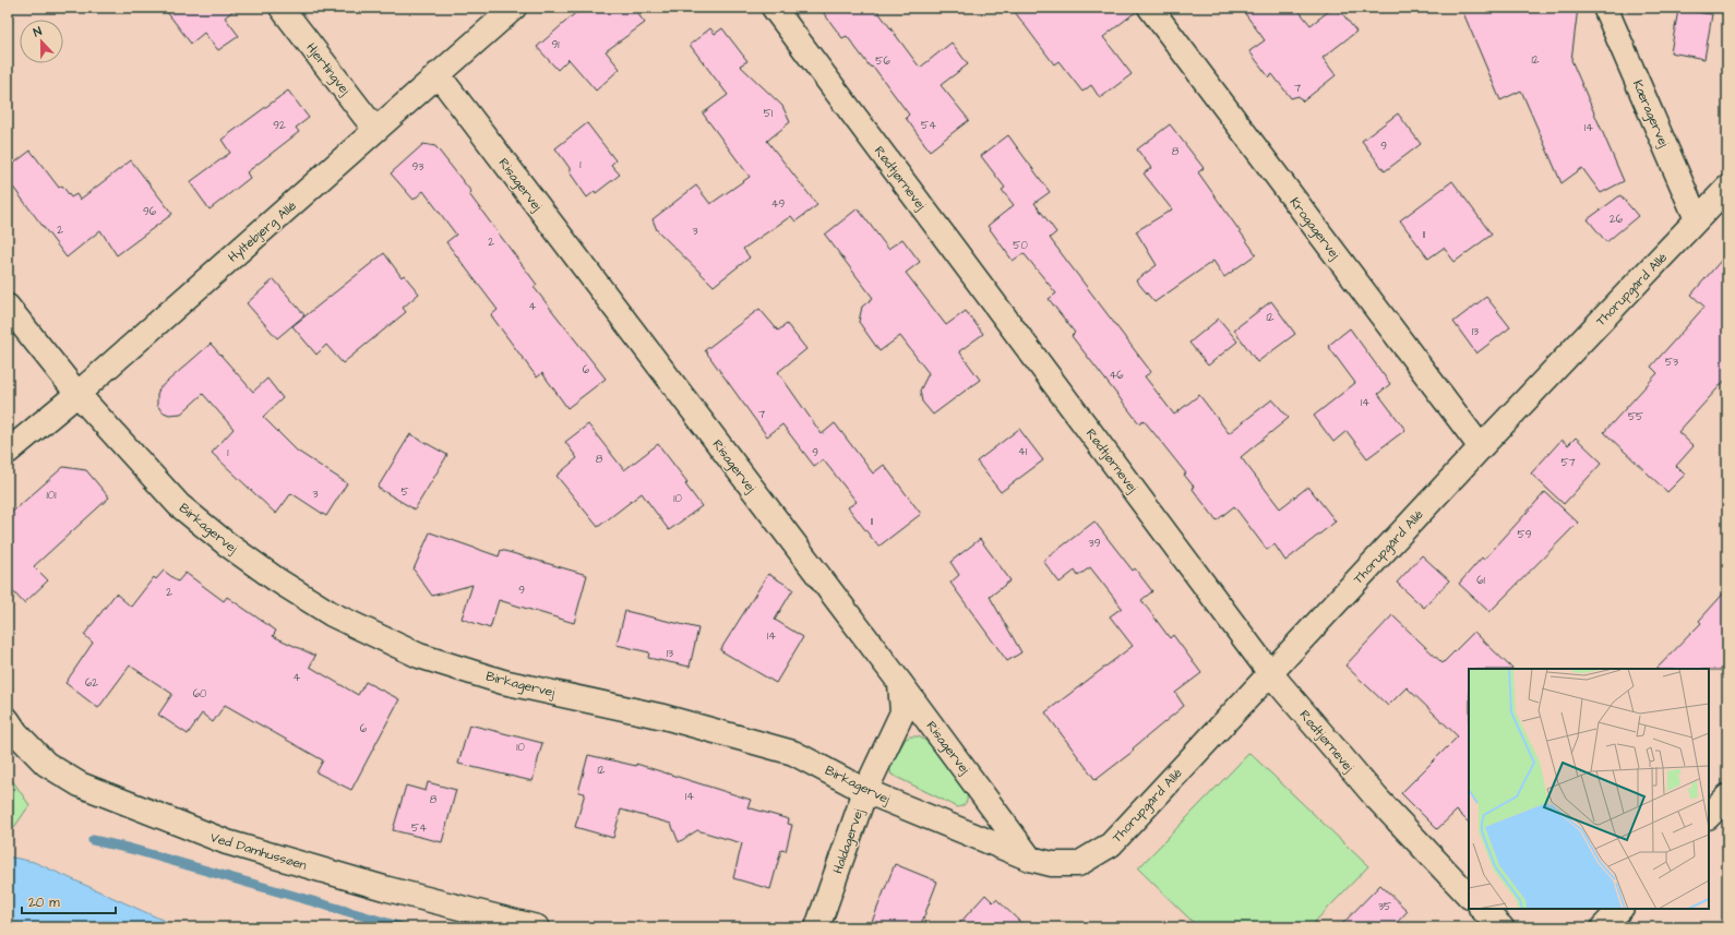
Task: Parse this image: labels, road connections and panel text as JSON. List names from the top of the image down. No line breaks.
{"streets":{"street":["Hjertingvej","Kæragervej","Rødtjørnevej","Risagervej","Krogagervej","Hyltebjerg Allé","Thorupgård Allé","Birkagervej","Haldagervej","Ved Damhussøen"]},"crossings":[["Hjertingvej","Hyltebjerg Allé"],["Kæragervej","Thorupgård Allé"],["Rødtjørnevej","Thorupgård Allé"],["Risagervej","Hyltebjerg Allé"],["Risagervej","Thorupgård Allé"],["Risagervej","Birkagervej"],["Risagervej","Haldagervej"],["Krogagervej","Thorupgård Allé"],["Hyltebjerg Allé","Birkagervej"],["Thorupgård Allé","Birkagervej"],["Birkagervej","Haldagervej"]],"house_numbers":["91","12","56","7","51","92","54","14","9","8","1","93","49","96","26","2","3","11","2","50","4","12","13","53","6","46","14","7","55","41","1","9","8","57","5","3","101","10","11","59","39","61","9","2","14","13","4","62","60","6","10","12","14","8","54","35"],"scale_bar":"20 m","north":"top"}
